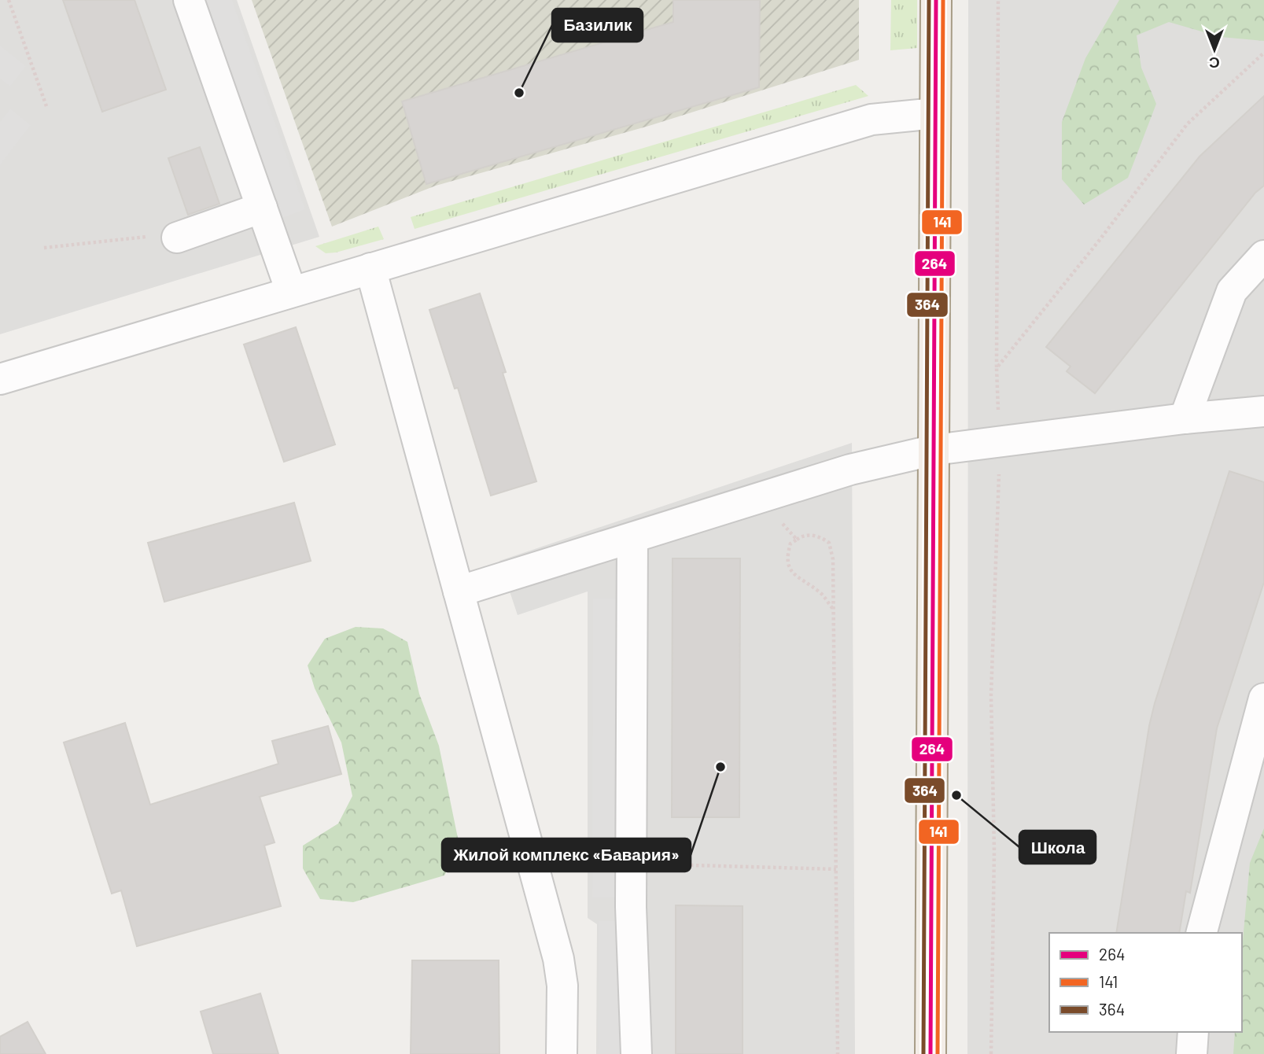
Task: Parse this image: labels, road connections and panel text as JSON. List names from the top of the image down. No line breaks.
{"places":["Базилик","Жилой комплекс «Бавария»","Школа"],"lines":["transit line 264","transit line 141","transit line 364"],"legend":["264","141","364"],"north":"bottom"}
